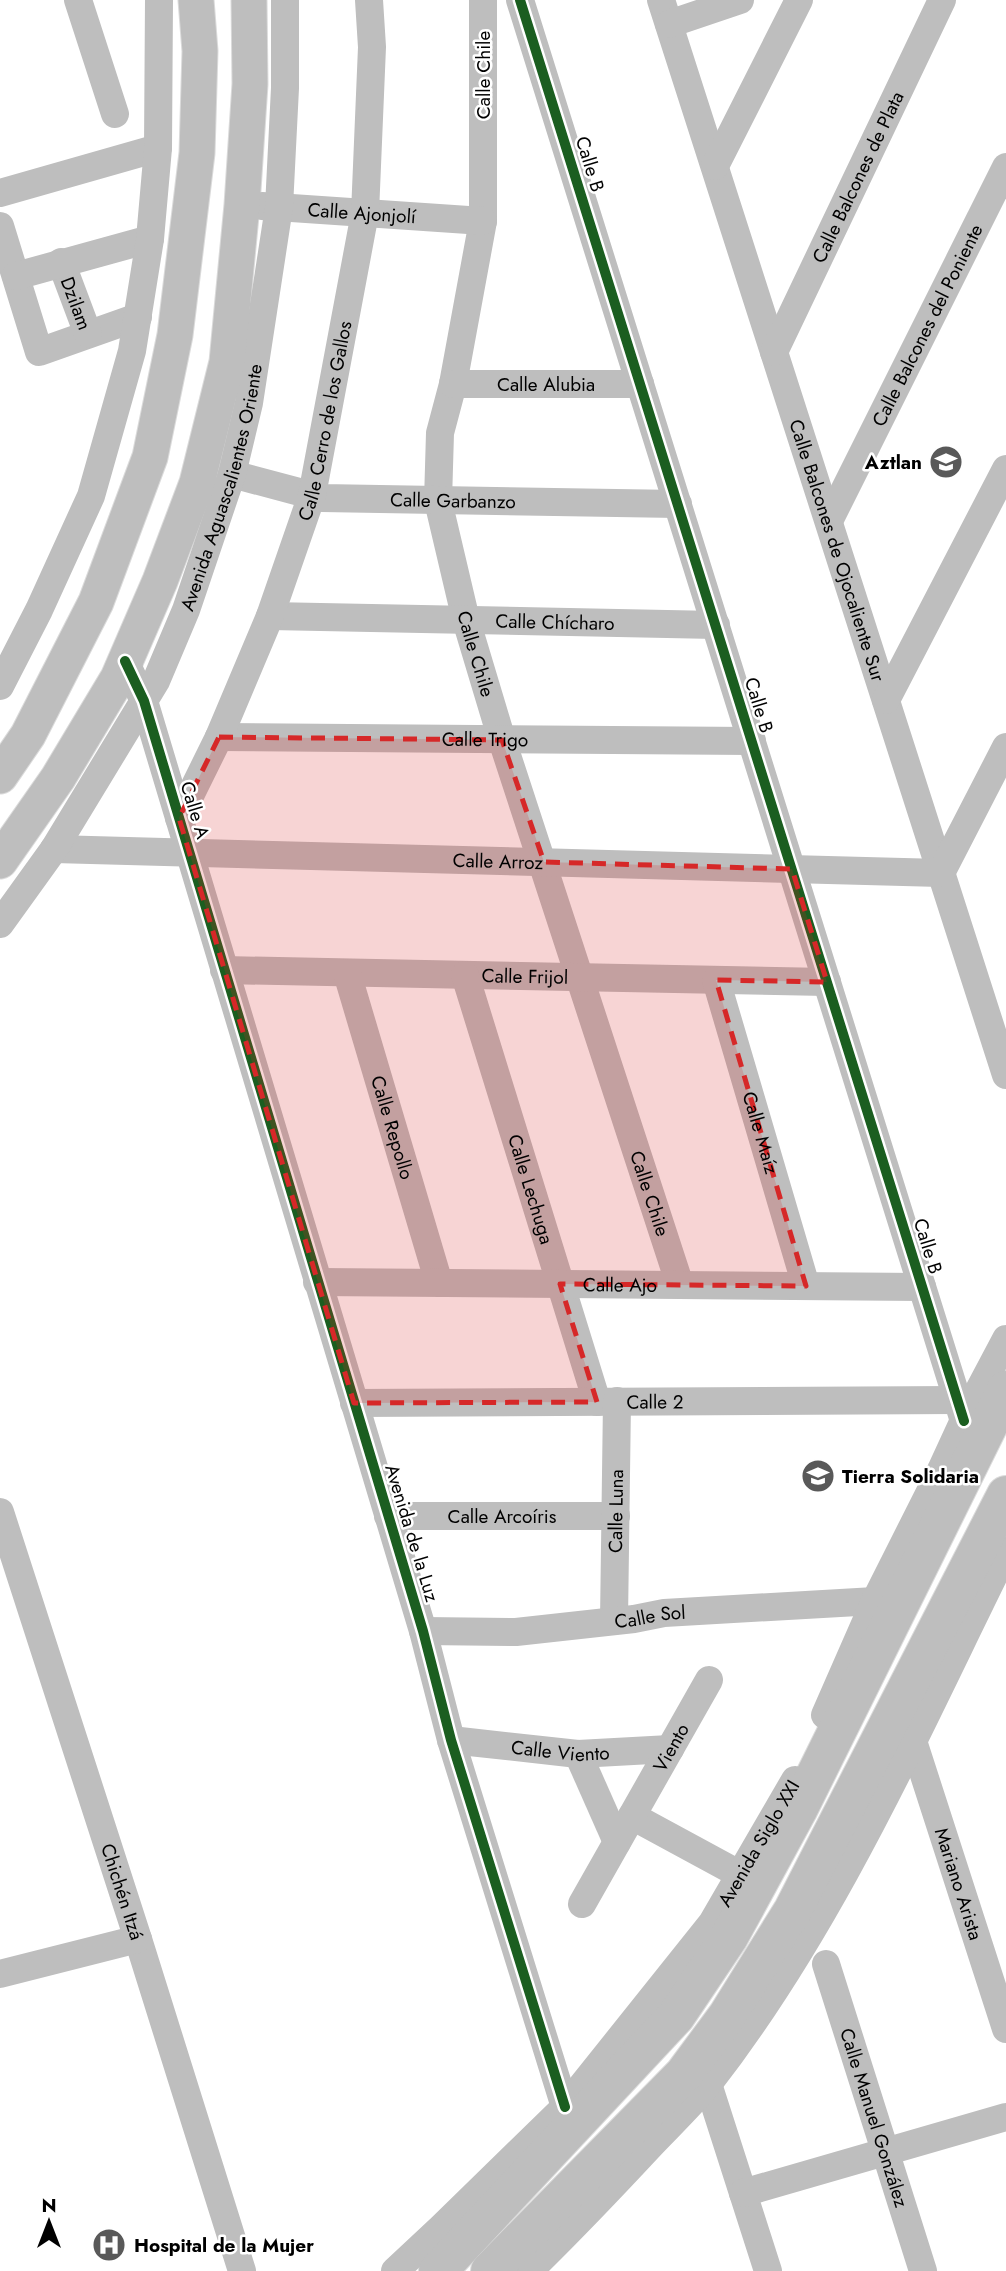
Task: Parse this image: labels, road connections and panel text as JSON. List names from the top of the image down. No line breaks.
{"streets":{"highway":["Avenida Siglo XXI"],"main road":["Avenida Aguascalientes Oriente"],"street":["Calle Chile","Calle B","Calle Balcones de Plata","Calle Ajonjolí","Dzilam","Calle Balcones del Poniente","Calle Alubia","Calle Cerro de los Gallos","Calle Garbanzo","Calle Balcones de Ojocaliente Sur","Calle Chícharo","Calle Trigo","Calle A","Calle Arroz","Calle Frijol","Calle Repollo","Calle Maíz","Calle Lechuga","Calle Ajo","Calle 2","Calle Luna","Calle Arcoíris","Avenida de la Luz","Calle Sol","Viento","Calle Viento","Mariano Arista","Chichén Itzá","Calle Manuel González"]},"crossings":[["Calle Chile","Calle Ajonjolí"],["Calle Chile","Calle Alubia"],["Calle Chile","Calle Garbanzo"],["Calle Chile","Calle Chícharo"],["Calle Chile","Calle Trigo"],["Calle Chile","Calle Arroz"],["Calle Chile","Calle Frijol"],["Calle Chile","Calle Ajo"],["Calle B","Calle Alubia"],["Calle B","Calle Garbanzo"],["Calle B","Calle Chícharo"],["Calle B","Calle Trigo"],["Calle B","Calle Arroz"],["Calle B","Calle Frijol"],["Calle B","Calle Ajo"],["Calle B","Calle 2"],["Calle B","Avenida Siglo XXI"],["Calle Balcones de Plata","Calle Balcones de Ojocaliente Sur"],["Calle Ajonjolí","Calle Cerro de los Gallos"],["Calle Ajonjolí","Avenida Aguascalientes Oriente"],["Calle Balcones del Poniente","Calle Balcones de Ojocaliente Sur"],["Calle Cerro de los Gallos","Calle Garbanzo"],["Calle Cerro de los Gallos","Calle Chícharo"],["Calle Cerro de los Gallos","Calle Trigo"],["Calle Cerro de los Gallos","Calle A"],["Avenida Aguascalientes Oriente","Calle Garbanzo"],["Avenida Aguascalientes Oriente","Calle A"],["Avenida Aguascalientes Oriente","Calle Arroz"],["Calle Balcones de Ojocaliente Sur","Calle Arroz"],["Calle A","Calle Arroz"],["Calle A","Calle Frijol"],["Calle A","Avenida de la Luz"],["Calle Frijol","Calle Repollo"],["Calle Frijol","Calle Maíz"],["Calle Frijol","Calle Lechuga"],["Calle Frijol","Avenida de la Luz"],["Calle Repollo","Calle Ajo"],["Calle Maíz","Calle Ajo"],["Calle Lechuga","Calle Ajo"],["Calle Lechuga","Calle 2"],["Calle Lechuga","Calle Luna"],["Calle Ajo","Avenida de la Luz"],["Calle 2","Calle Luna"],["Calle 2","Avenida de la Luz"],["Calle 2","Avenida Siglo XXI"],["Calle Luna","Calle Arcoíris"],["Calle Luna","Calle Sol"],["Calle Arcoíris","Avenida de la Luz"],["Avenida de la Luz","Calle Sol"],["Avenida de la Luz","Calle Viento"],["Avenida de la Luz","Avenida Siglo XXI"],["Calle Sol","Avenida Siglo XXI"],["Viento","Calle Viento"]],"places":{"school or university":["Aztlan","Tierra Solidaria"],"hospital":["Hospital de la Mujer"]},"north":"top"}
